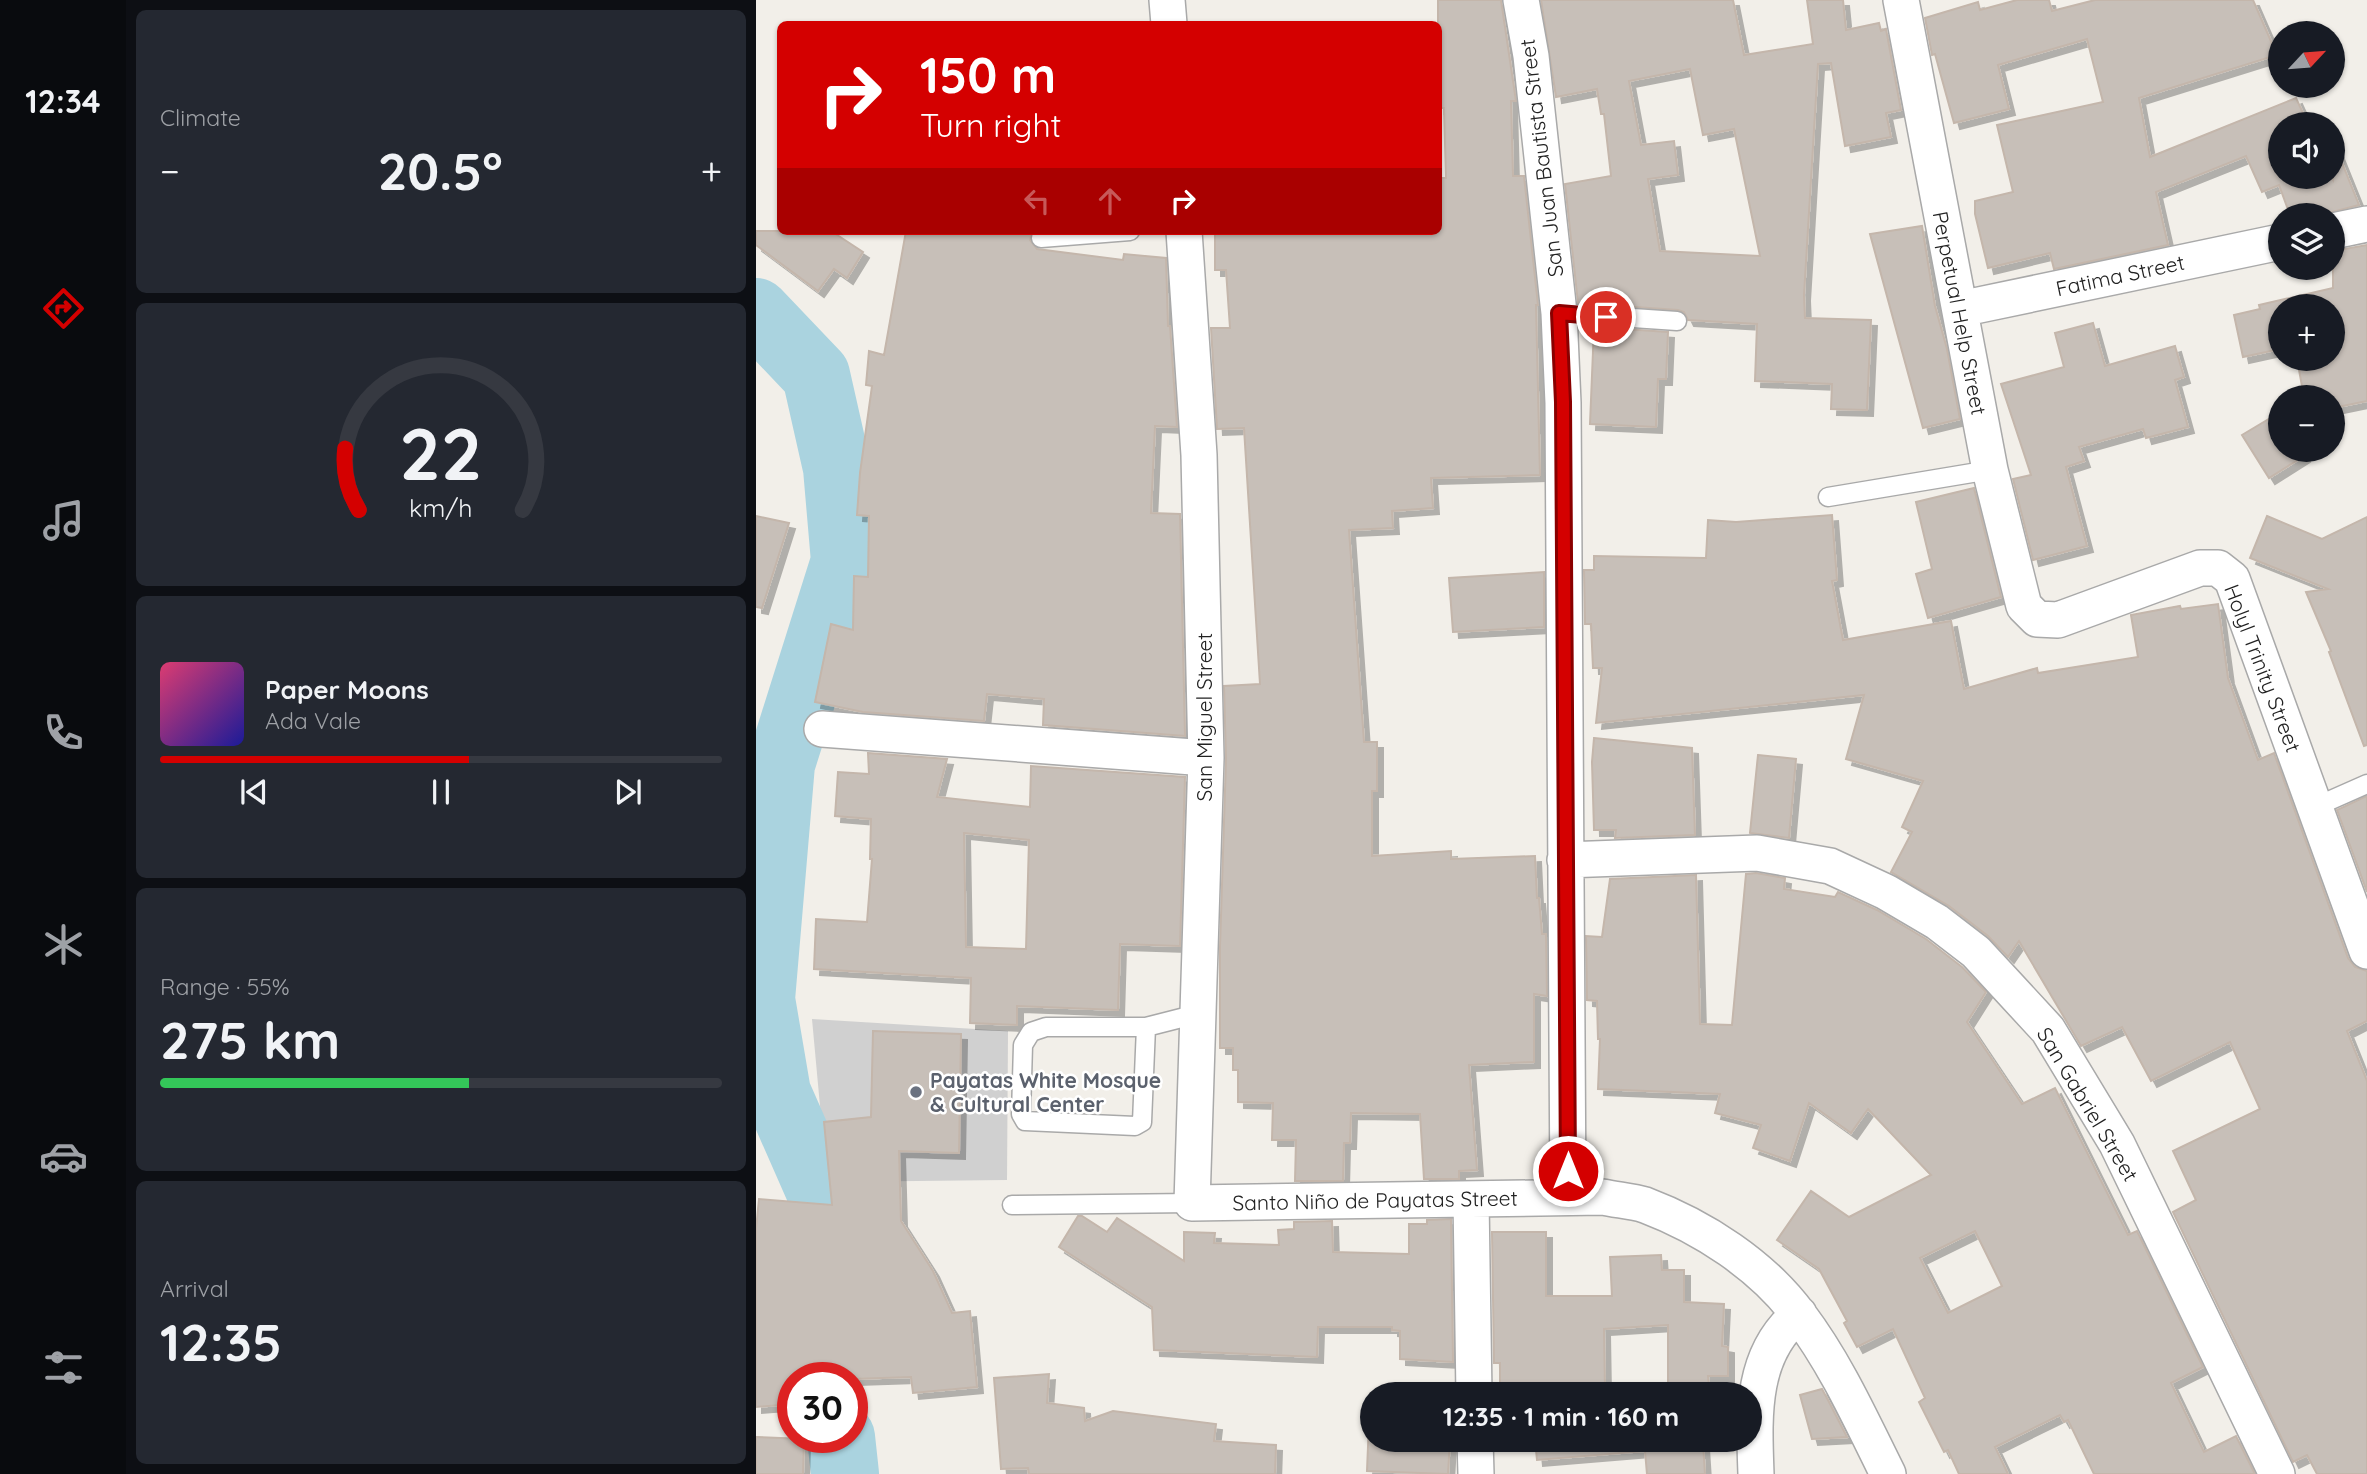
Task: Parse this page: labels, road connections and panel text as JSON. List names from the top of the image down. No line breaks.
{"streets":{"street":["San Juan Bautista Street","Fatima Street","Perpetual Help Street","Holyl Trinity Street","San Miguel Street","San Gabriel Street","Santo Niño de Payatas Street"]},"crossings":[["San Juan Bautista Street","San Gabriel Street"],["San Juan Bautista Street","Santo Niño de Payatas Street"],["Fatima Street","Perpetual Help Street"],["Perpetual Help Street","Holyl Trinity Street"],["San Miguel Street","Santo Niño de Payatas Street"]],"places":["Payatas White Mosque & Cultural Center"],"north":"top right","page":{"tabs":"12:34","tile":["Climate",["Range · 55%","275 km"],["Arrival","12:35"]],"map_buttons":["+","−"],"turn":["150 m","Turn right"],"heat":["−","20.5°","+"],"song":["Paper Moons","Ada Vale"],"limit":"30","trip":"12:35 · 1 min · 160 m","gauge":["22","km/h"]}}
